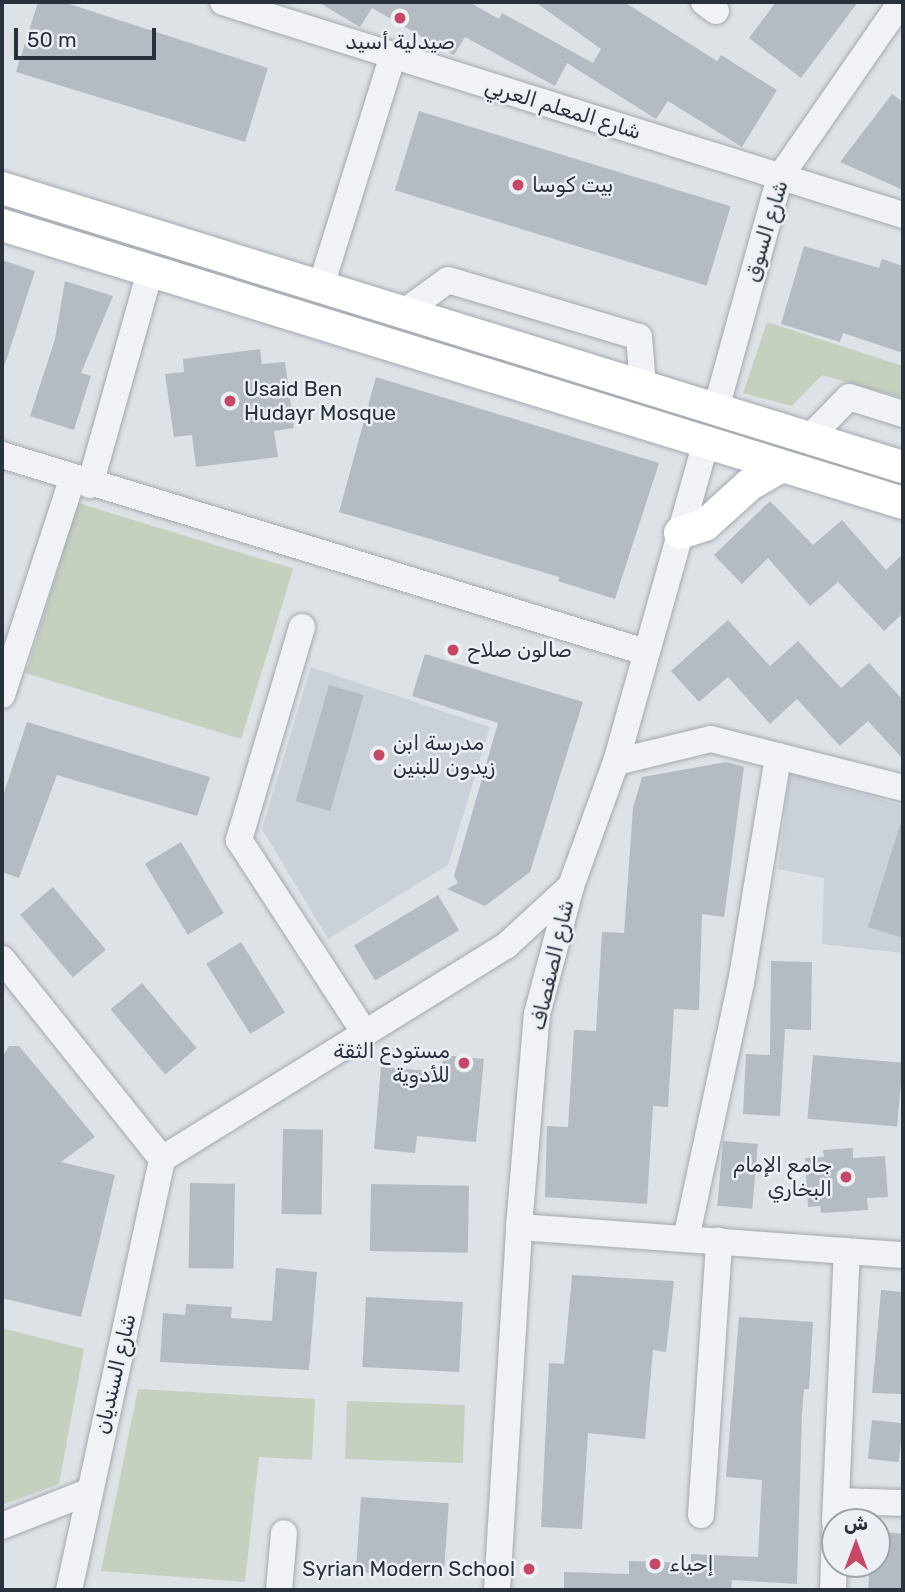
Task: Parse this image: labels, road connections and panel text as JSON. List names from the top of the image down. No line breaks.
{"streets":{"street":["شارع المعلم العربي","شارع السوق","شارع الصفصاف","شارع السنديان"]},"crossings":[["شارع المعلم العربي","شارع السوق"]],"places":["صيدلية أسيد","بيت كوسا","Usaid Ben Hudayr Mosque","صالون صلاح","مدرسة ابن زيدون للبنين","مستودع الثقة للأدوية","جامع الإمام البخاري","إحياء","Syrian Modern School"],"scale_bar":"50 m","north":"top"}
